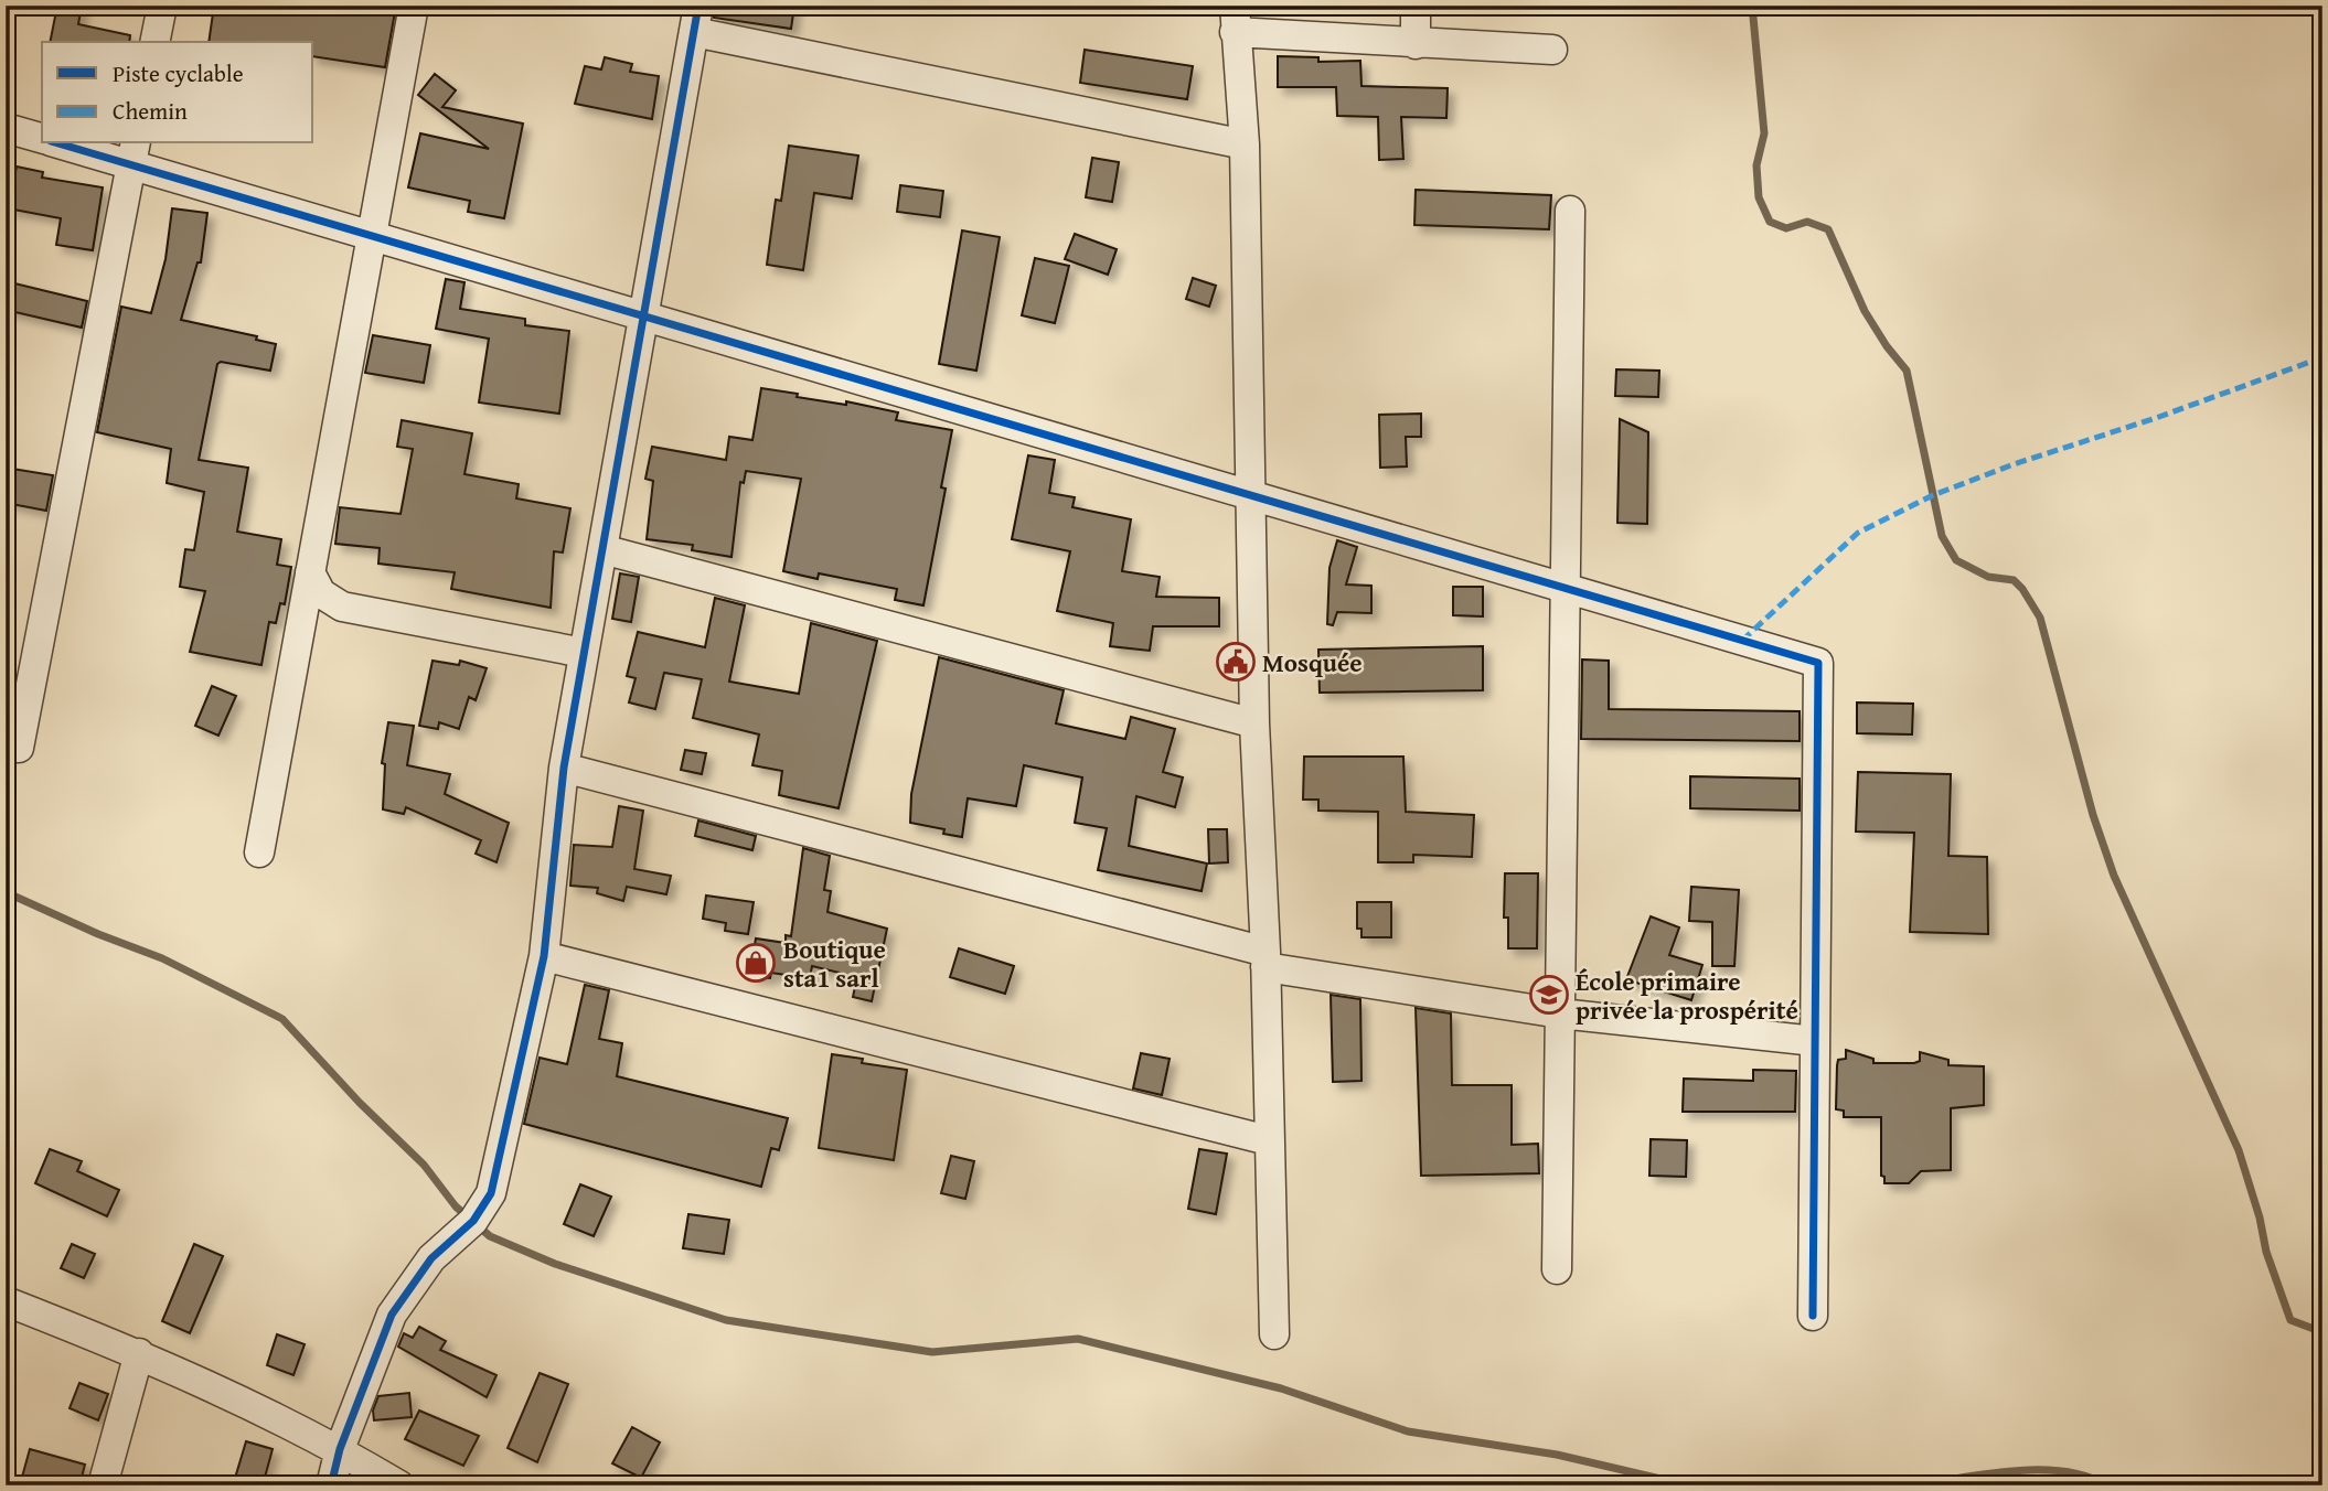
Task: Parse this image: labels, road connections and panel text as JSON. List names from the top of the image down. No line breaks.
{"places":{"public building":["Mosquée"],"shop":["Boutique sta1 sarl"],"school or university":["École primaire privée la prospérité"]},"legend":["Piste cyclable","Chemin"]}
